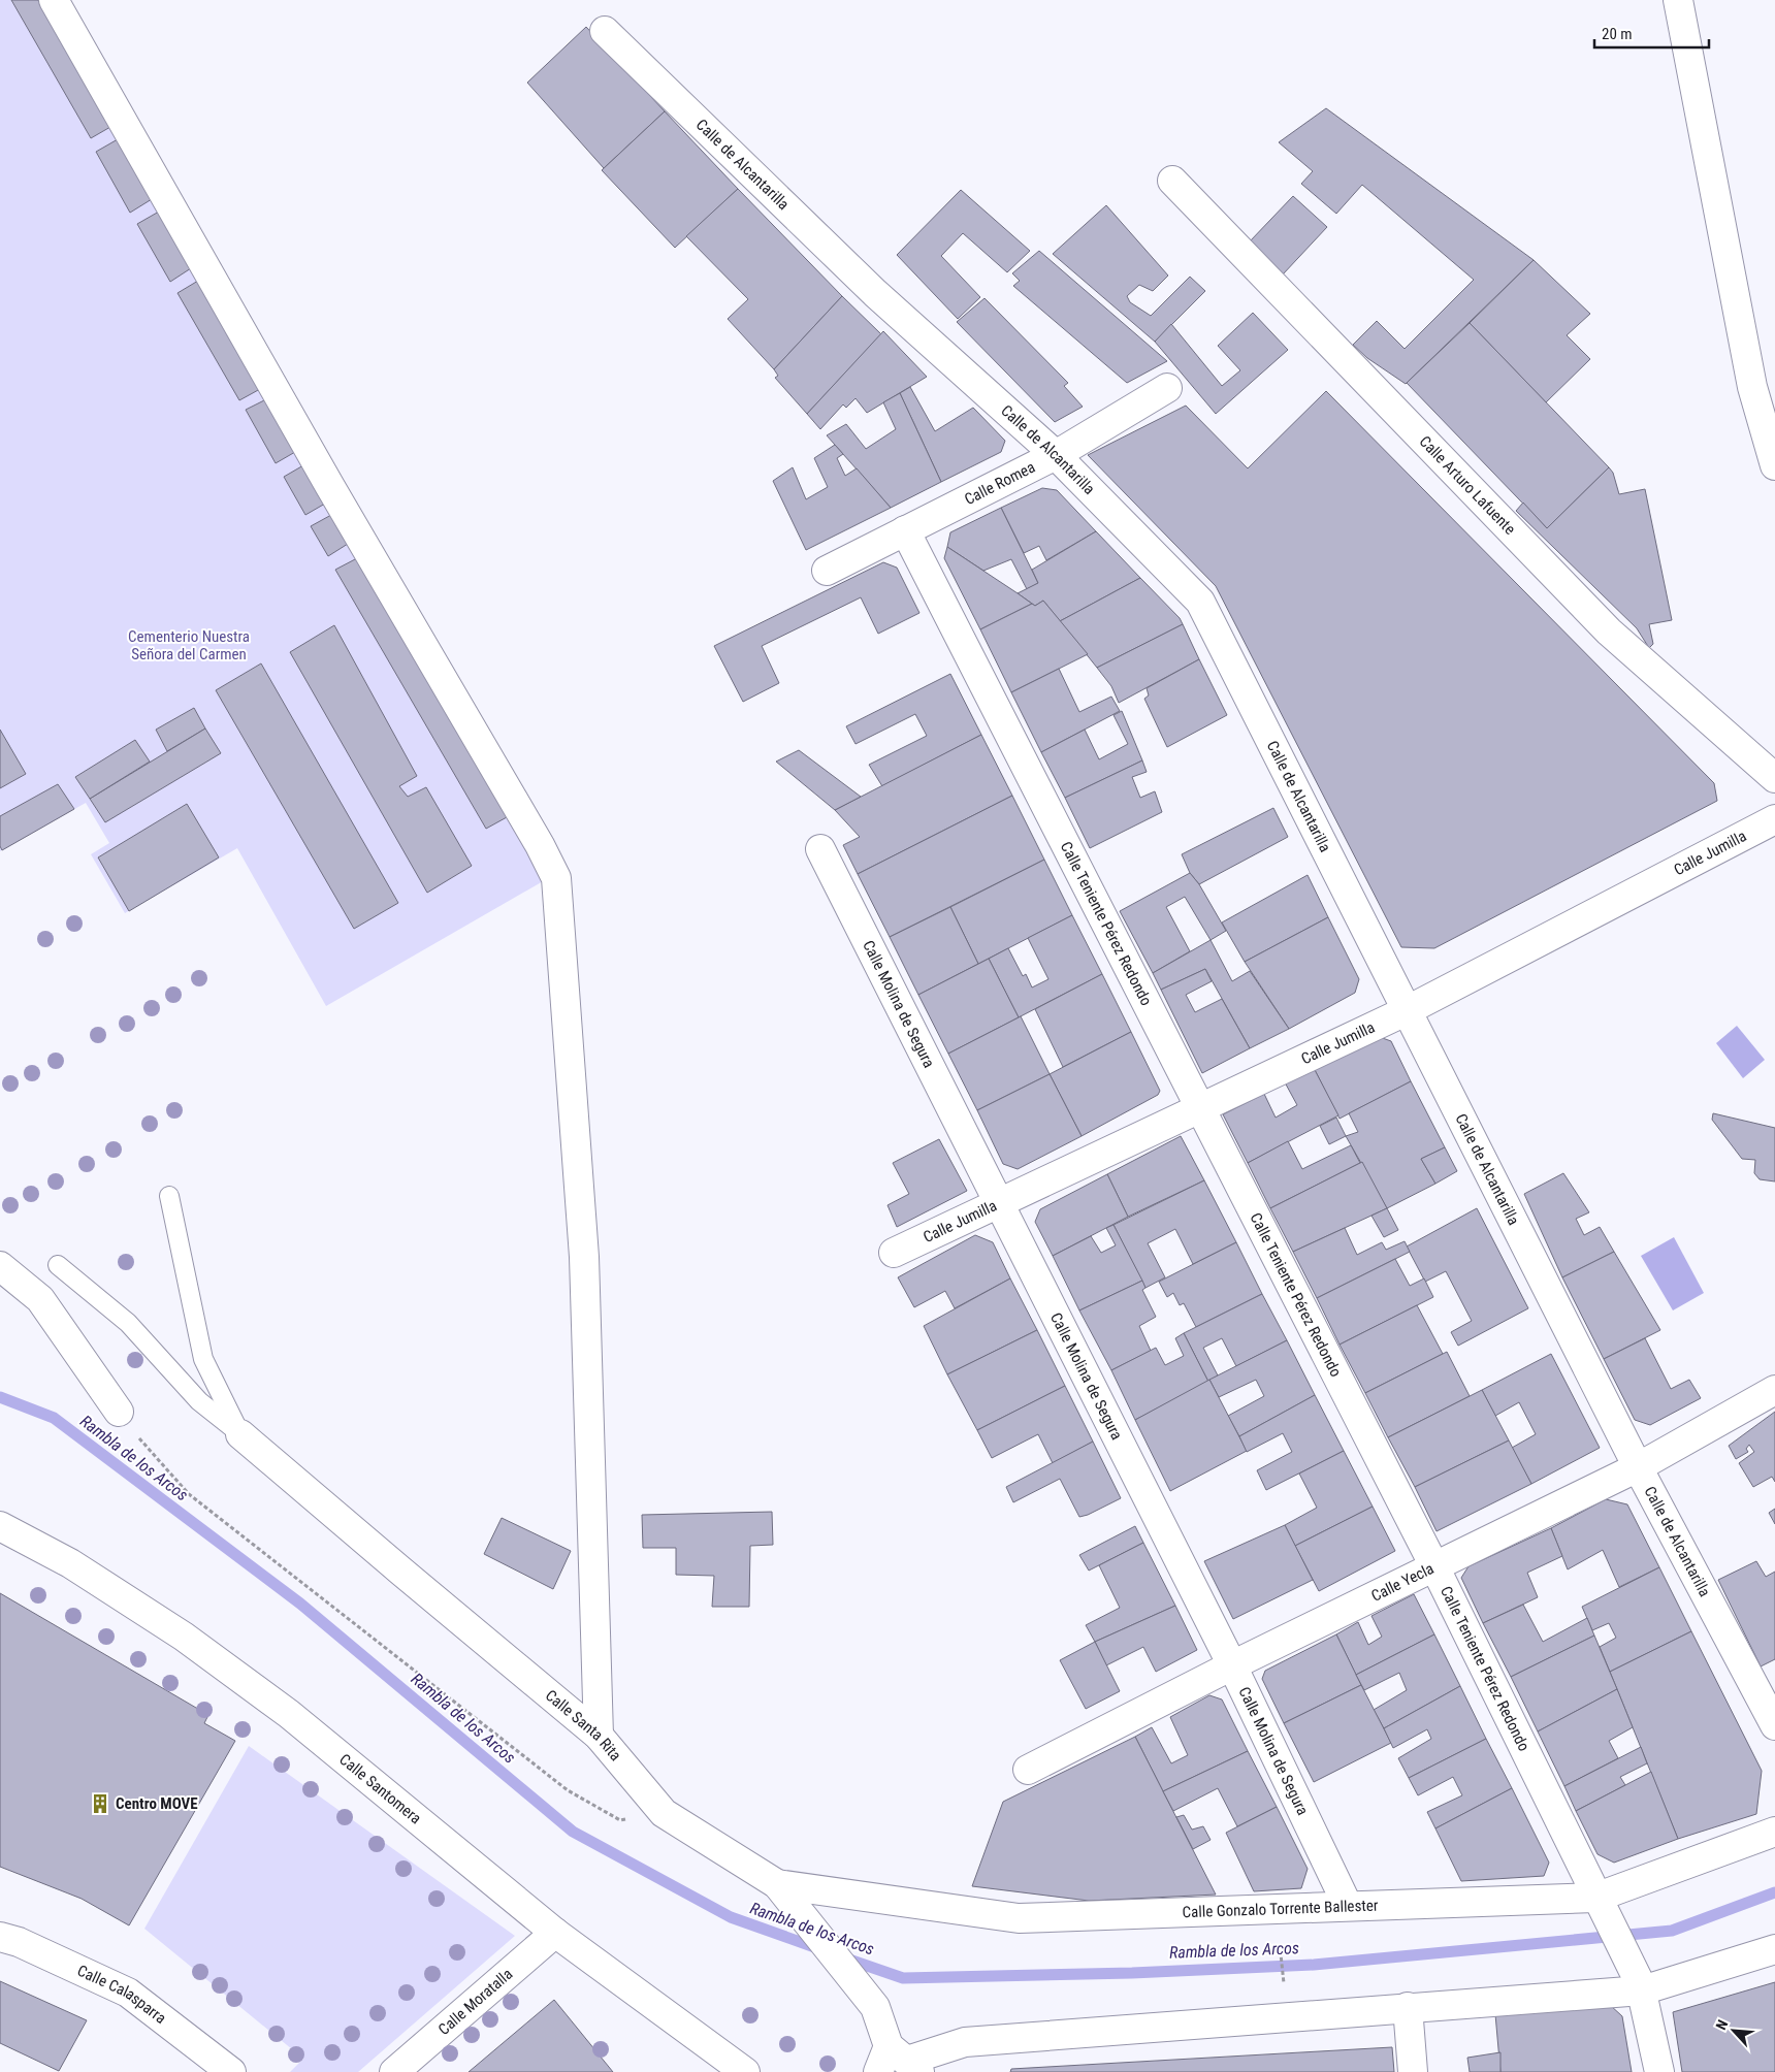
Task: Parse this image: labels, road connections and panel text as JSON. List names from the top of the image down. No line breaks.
{"streets":{"street":["Calle de Alcantarilla","Calle Romea","Calle Arturo Lafuente","Calle Jumilla","Calle Teniente Pérez Redondo","Calle Molina de Segura","Calle Yecla","Calle Santa Rita","Calle Santomera","Calle Gonzalo Torrente Ballester","Calle Calasparra","Calle Moratalla"]},"crossings":[["Calle de Alcantarilla","Calle Romea"],["Calle de Alcantarilla","Calle Jumilla"],["Calle de Alcantarilla","Calle Yecla"],["Calle Romea","Calle Teniente Pérez Redondo"],["Calle Jumilla","Calle Teniente Pérez Redondo"],["Calle Jumilla","Calle Molina de Segura"],["Calle Teniente Pérez Redondo","Calle Yecla"],["Calle Teniente Pérez Redondo","Calle Gonzalo Torrente Ballester"],["Calle Molina de Segura","Calle Yecla"],["Calle Molina de Segura","Calle Gonzalo Torrente Ballester"],["Calle Santa Rita","Calle Gonzalo Torrente Ballester"],["Calle Santomera","Calle Moratalla"]],"water":["Rambla de los Arcos"],"parks":["Cementerio Nuestra Señora del Carmen"],"places":{"building":["Centro MOVE"]},"scale_bar":"20 m","north":"top left"}
